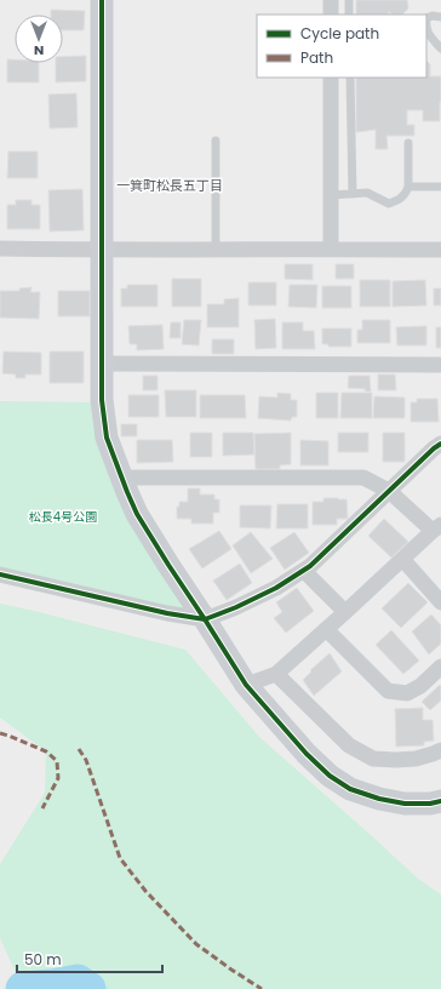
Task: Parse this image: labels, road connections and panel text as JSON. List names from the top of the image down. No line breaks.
{"districts":["一箕町松長五丁目"],"parks":["松長4号公園"],"legend":["Cycle path","Path"],"scale_bar":"50 m","north":"bottom"}
